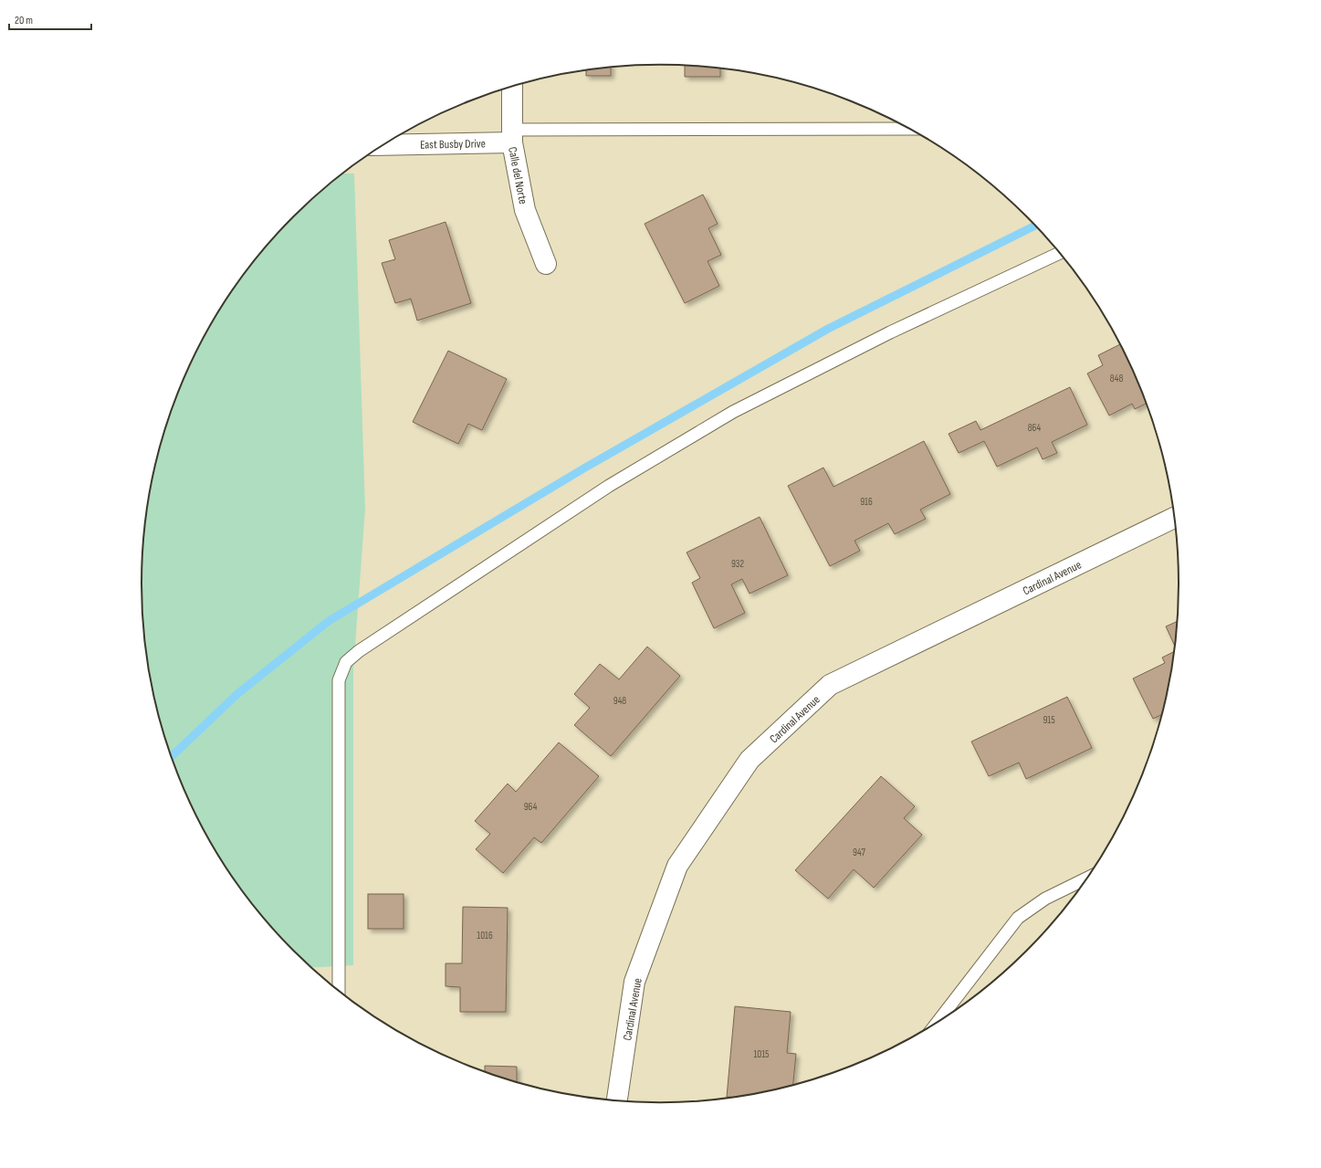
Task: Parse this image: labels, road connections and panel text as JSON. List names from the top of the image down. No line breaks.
{"streets":{"street":["East Busby Drive","Calle del Norte","Cardinal Avenue"]},"crossings":[["East Busby Drive","Calle del Norte"]],"house_numbers":["848","864","916","932","948","915","964","947","1016","1015"],"scale_bar":"20 m"}
